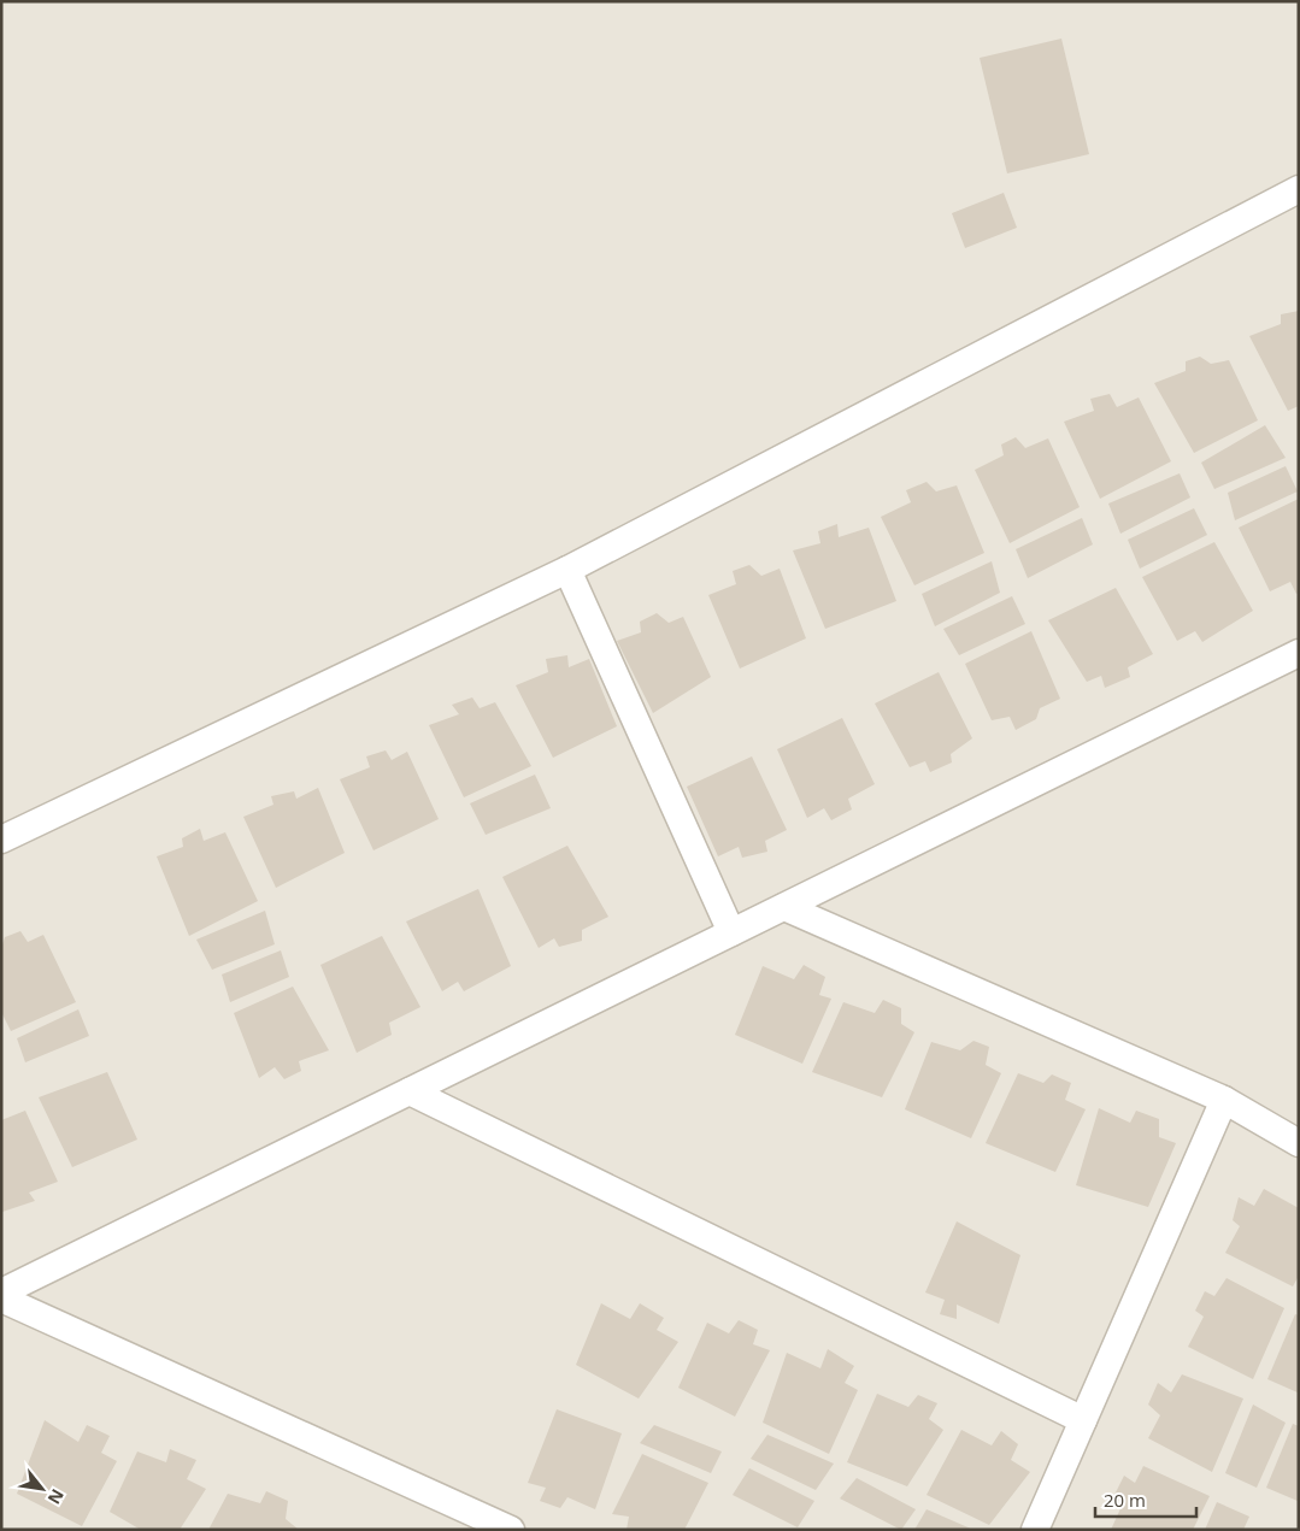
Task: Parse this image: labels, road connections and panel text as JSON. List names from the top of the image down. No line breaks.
{"scale_bar":"20 m","north":"bottom right"}
